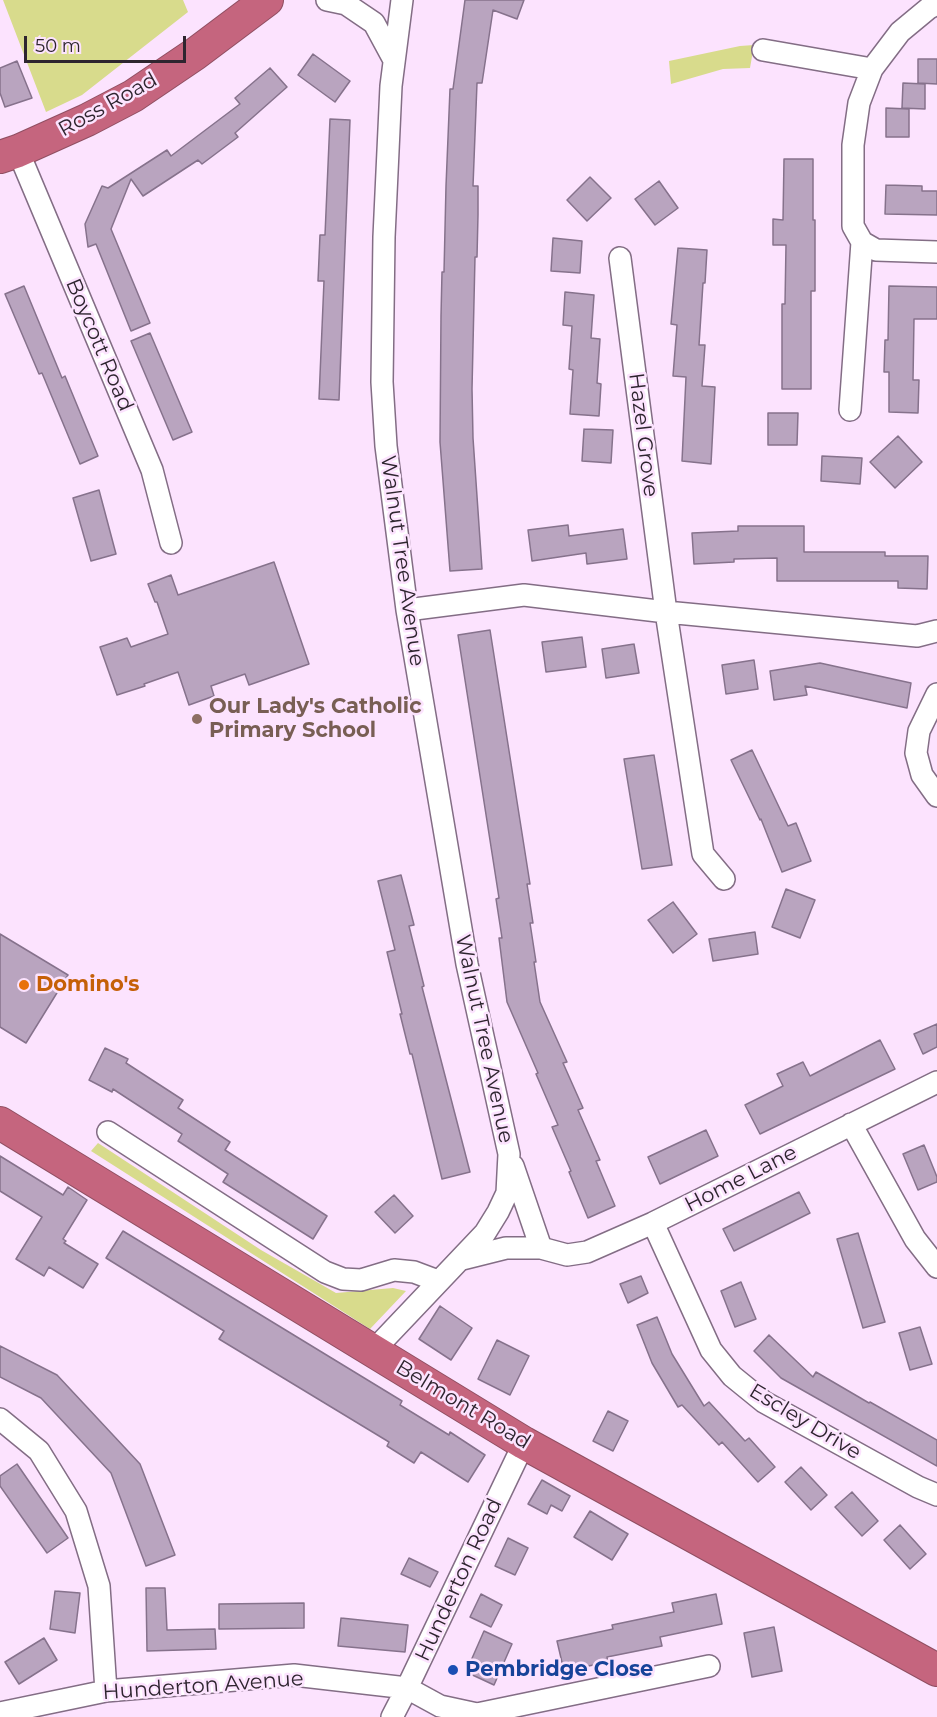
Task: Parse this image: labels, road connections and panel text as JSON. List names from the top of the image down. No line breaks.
{"streets":{"highway":["Ross Road","Belmont Road"],"street":["Boycott Road","Hazel Grove","Walnut Tree Avenue","Home Lane","Escley Drive","Hunderton Road","Hunderton Avenue"]},"crossings":[["Ross Road","Boycott Road"],["Walnut Tree Avenue","Home Lane"],["Walnut Tree Avenue","Belmont Road"],["Home Lane","Escley Drive"],["Belmont Road","Hunderton Road"],["Hunderton Road","Hunderton Avenue"]],"places":["Our Lady's Catholic Primary School","Domino's","Pembridge Close"],"scale_bar":"50 m"}
